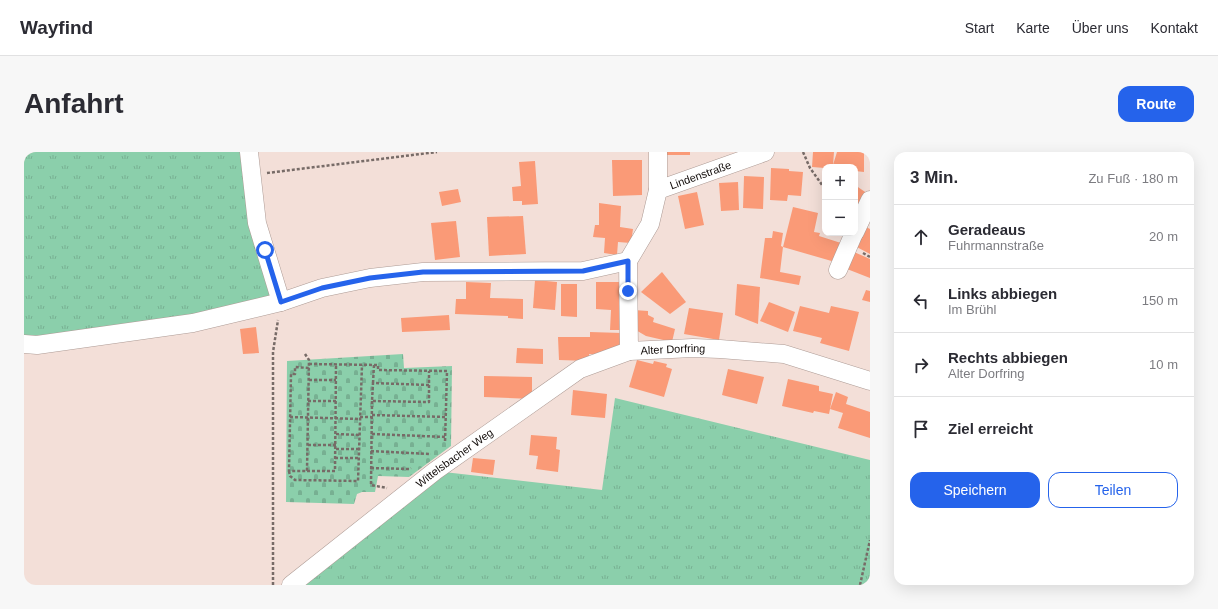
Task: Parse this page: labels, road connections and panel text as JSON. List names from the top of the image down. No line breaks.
{"streets":{"street":["Lindenstraße","Alter Dorfring","Wittelsbacher Weg"]},"crossings":[["Alter Dorfring","Wittelsbacher Weg"]],"page":{"header":"Wayfind","nav":["Start","Karte","Über uns","Kontakt"],"buttons":["Route",["Speichern","Teilen"]],"title":"Anfahrt","heading":["3 Min.","Zu Fuß · 180 m"],"map_buttons":["+","−"],"list":[["Geradeaus","Fuhrmannstraße","20 m"],["Links abbiegen","Im Brühl","150 m"],["Rechts abbiegen","Alter Dorfring","10 m"],"Ziel erreicht"]}}
